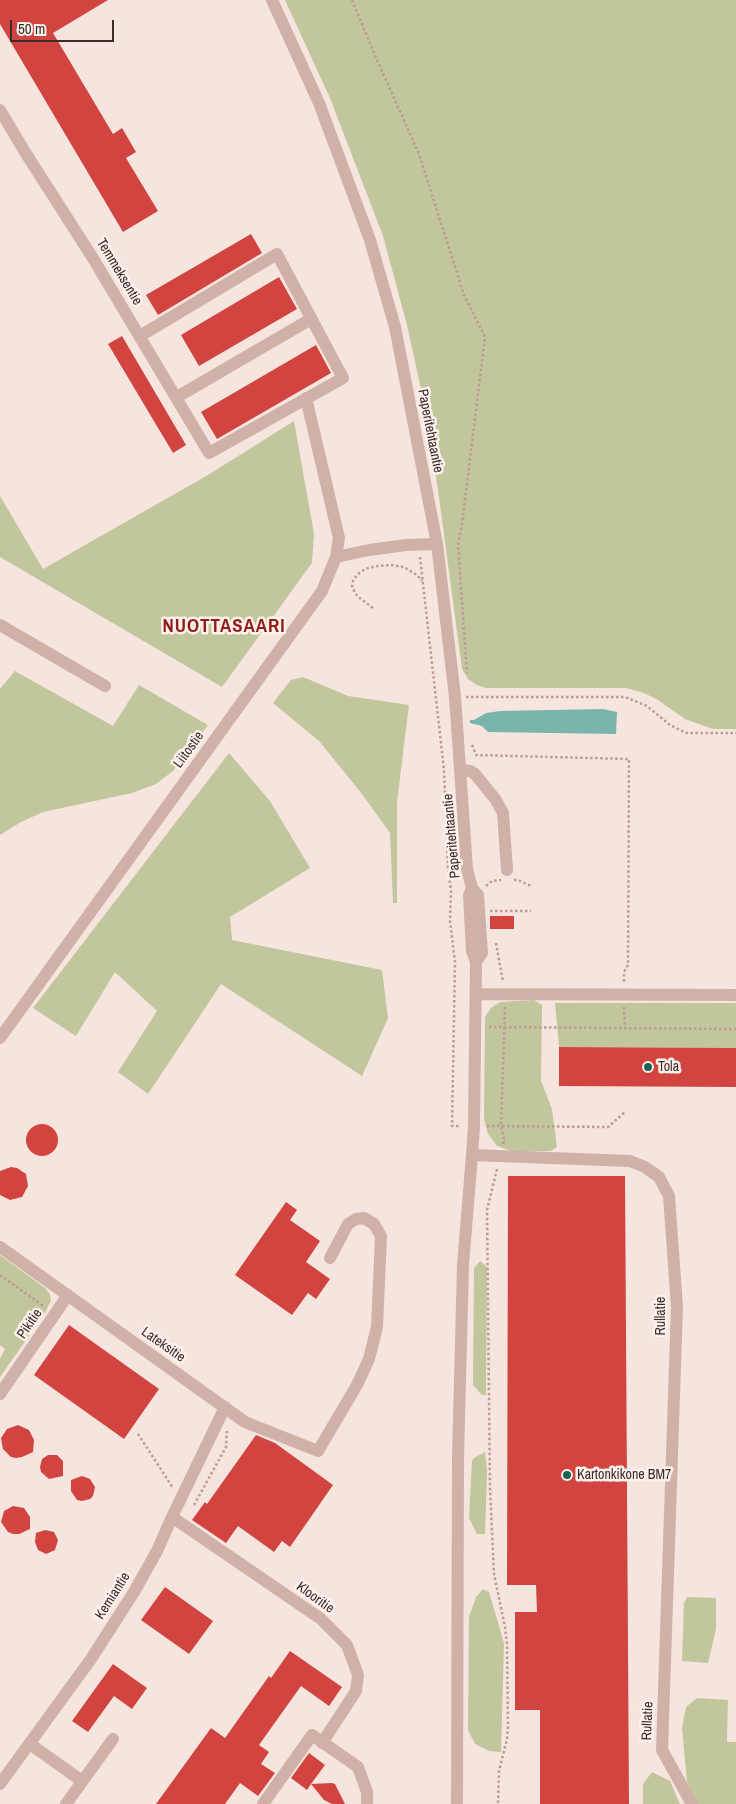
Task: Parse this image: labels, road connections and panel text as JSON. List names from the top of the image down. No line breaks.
{"streets":{"street":["Temmeksentie","Paperitehtaantie","Liitostie","Rullatie","Pikitie","Lateksitie","Kemiantie","Klooritie"]},"crossings":[["Temmeksentie","Liitostie"],["Pikitie","Lateksitie"],["Lateksitie","Kemiantie"],["Kemiantie","Klooritie"]],"districts":["NUOTTASAARI"],"places":["Tola","Kartonkikone BM7"],"scale_bar":"50 m"}
